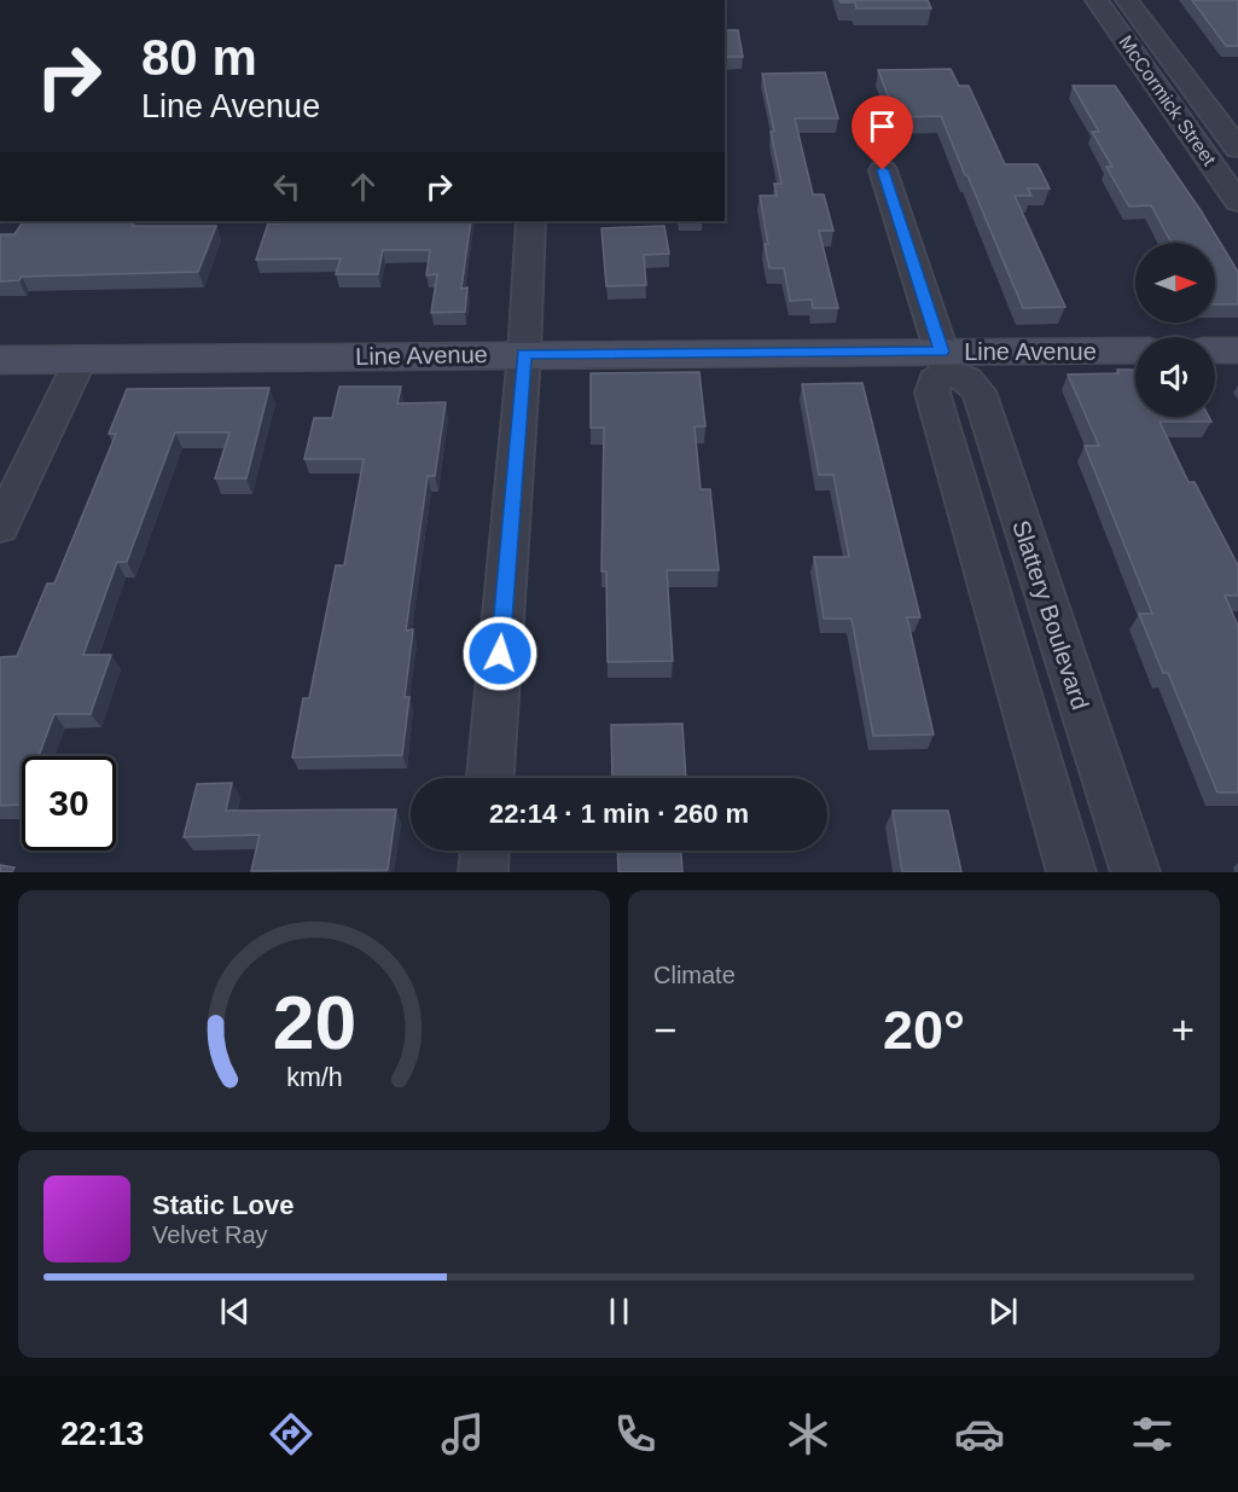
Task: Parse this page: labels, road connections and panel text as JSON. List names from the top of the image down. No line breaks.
{"streets":{"main road":["Line Avenue"],"street":["McCormick Street","Slattery Boulevard"]},"crossings":[["Line Avenue","Slattery Boulevard"]],"north":"right","page":{"turn":["80 m","Line Avenue"],"limit":"30","trip":"22:14 · 1 min · 260 m","tile":"Climate","heat":["−","20°","+"],"song":["Static Love","Velvet Ray"],"tabs":"22:13","gauge":["20","km/h"]}}
